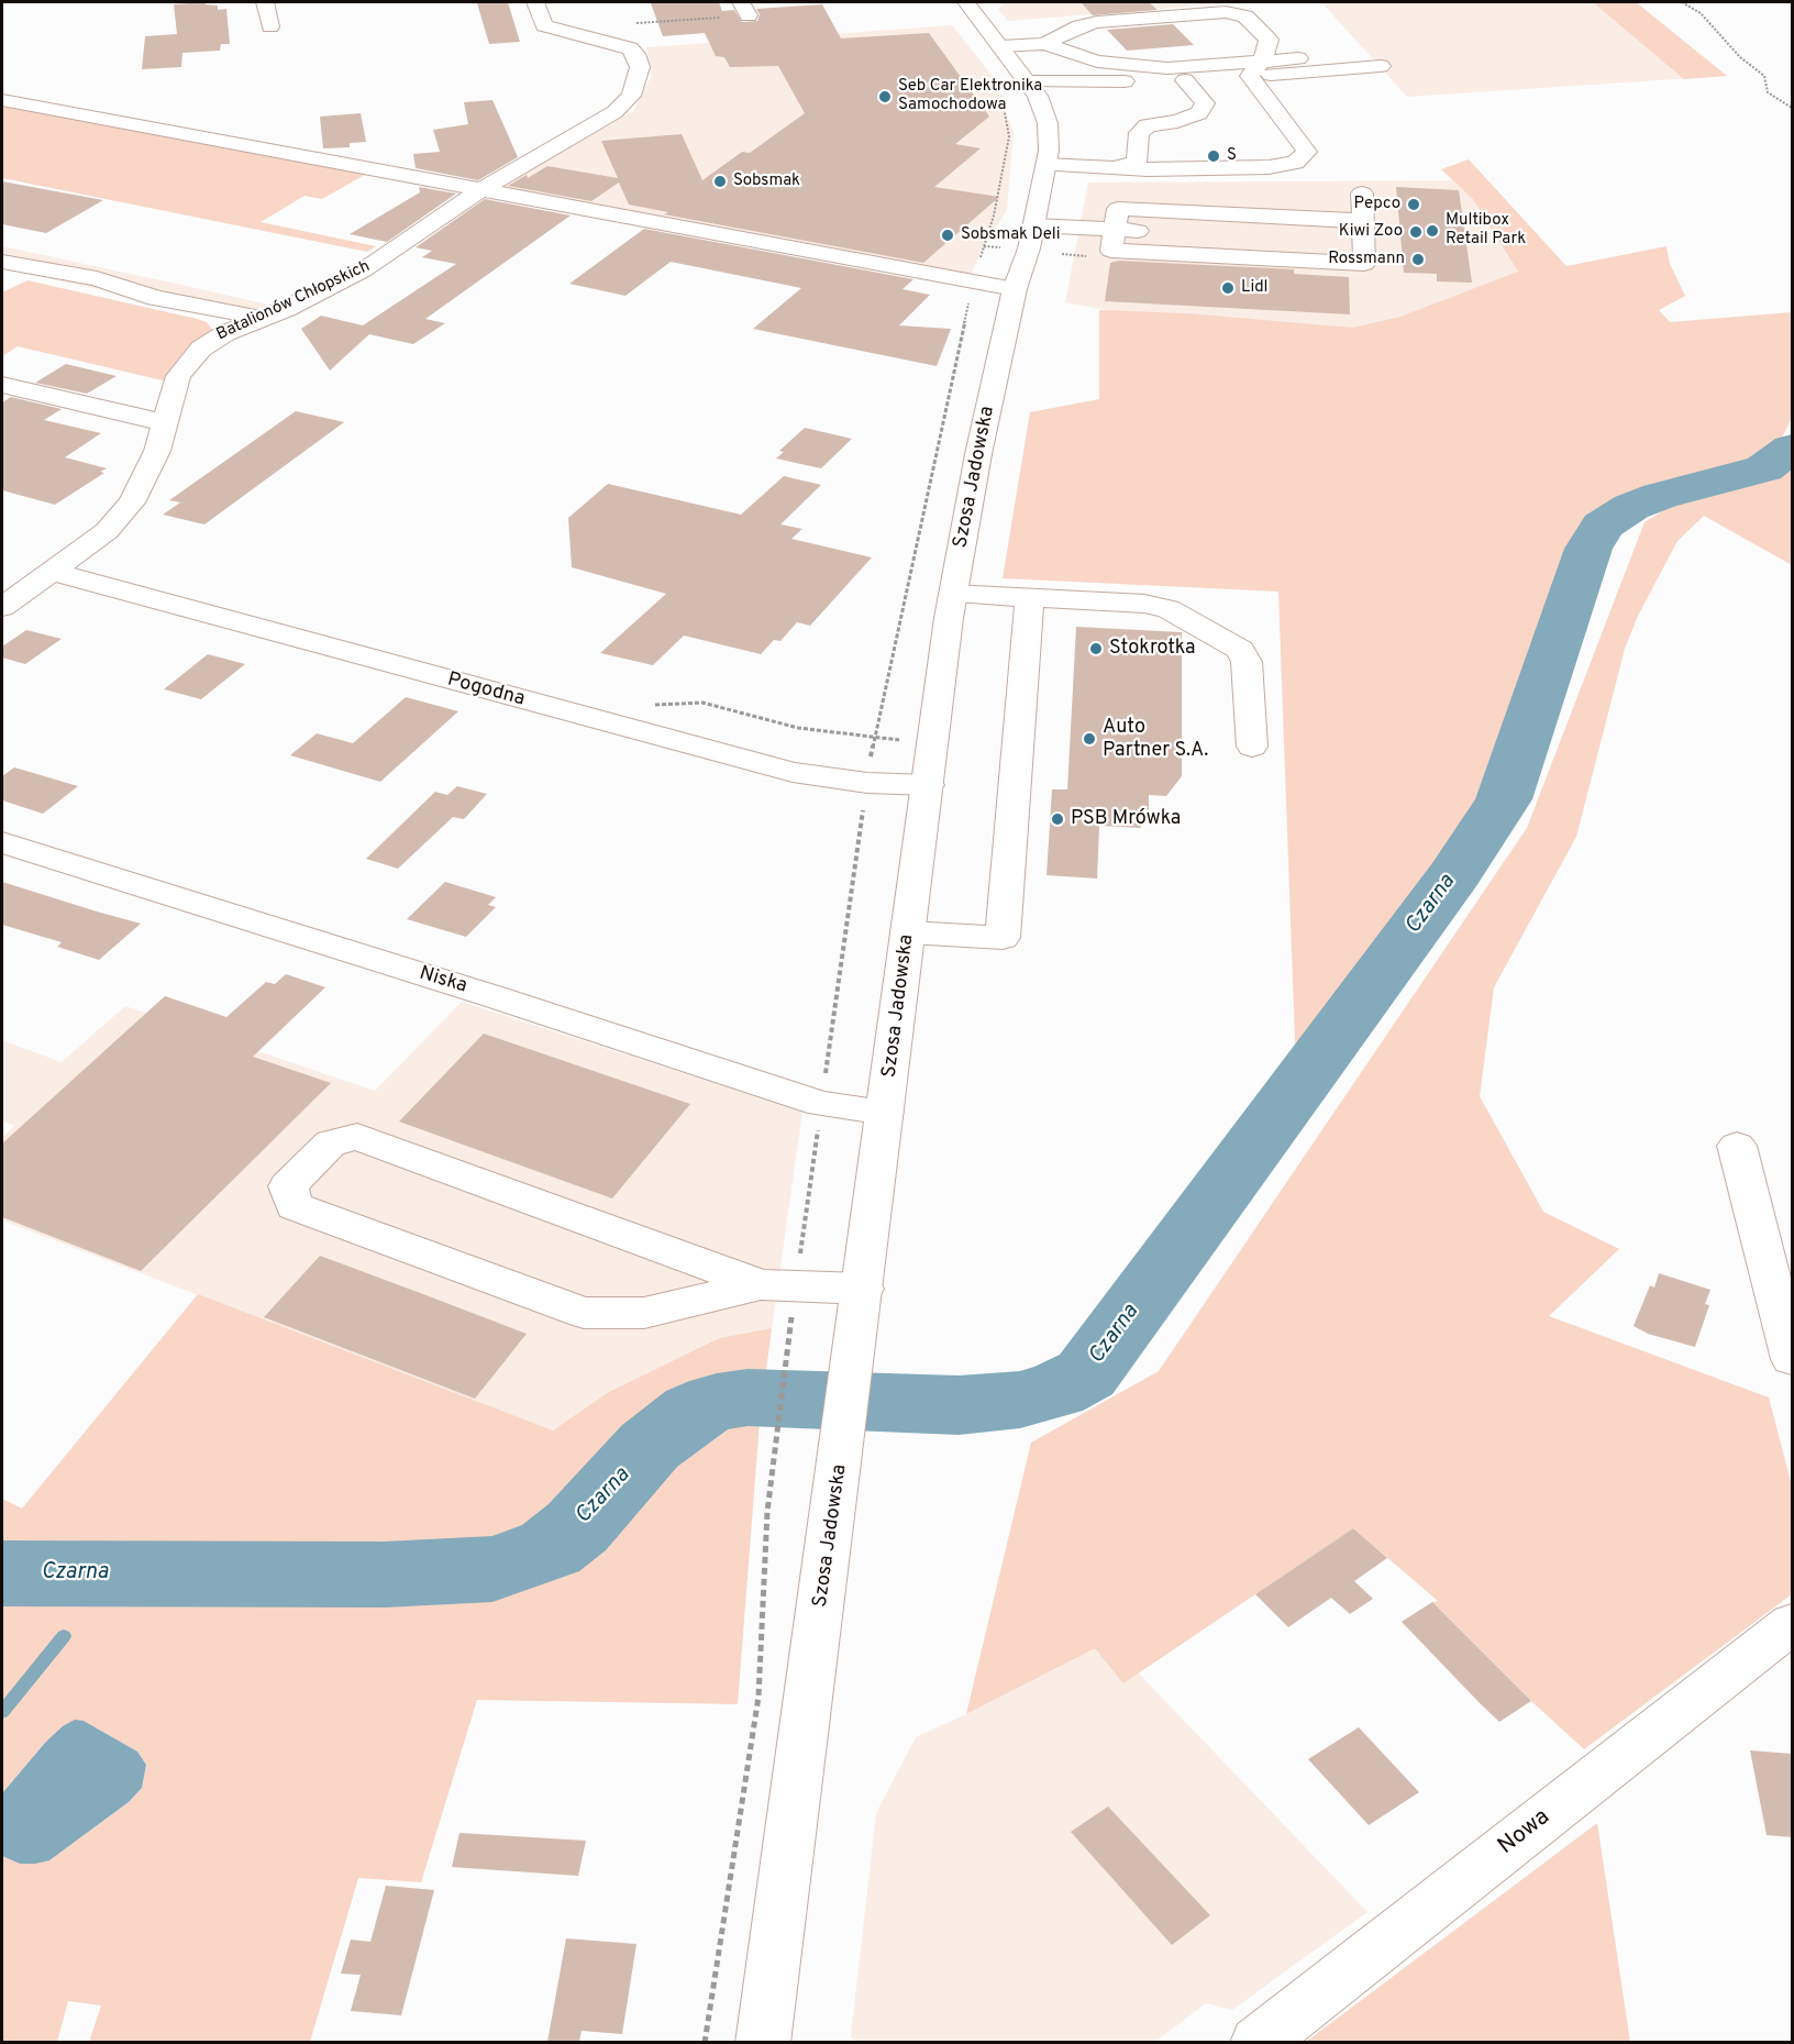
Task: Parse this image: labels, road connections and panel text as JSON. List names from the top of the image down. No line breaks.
{"streets":{"street":["Batalionów Chłopskich","Szosa Jadowska","Pogodna","Niska","Nowa"]},"crossings":[["Batalionów Chłopskich","Pogodna"],["Szosa Jadowska","Pogodna"],["Szosa Jadowska","Niska"]],"water":["Czarna"],"places":["Seb Car Elektronika Samochodowa","S","Sobsmak","Pepco","Multibox Retail Park","Kiwi Zoo","Sobsmak Deli","Rossmann","Lidl","Stokrotka","Auto Partner S.A.","PSB Mrówka"]}
